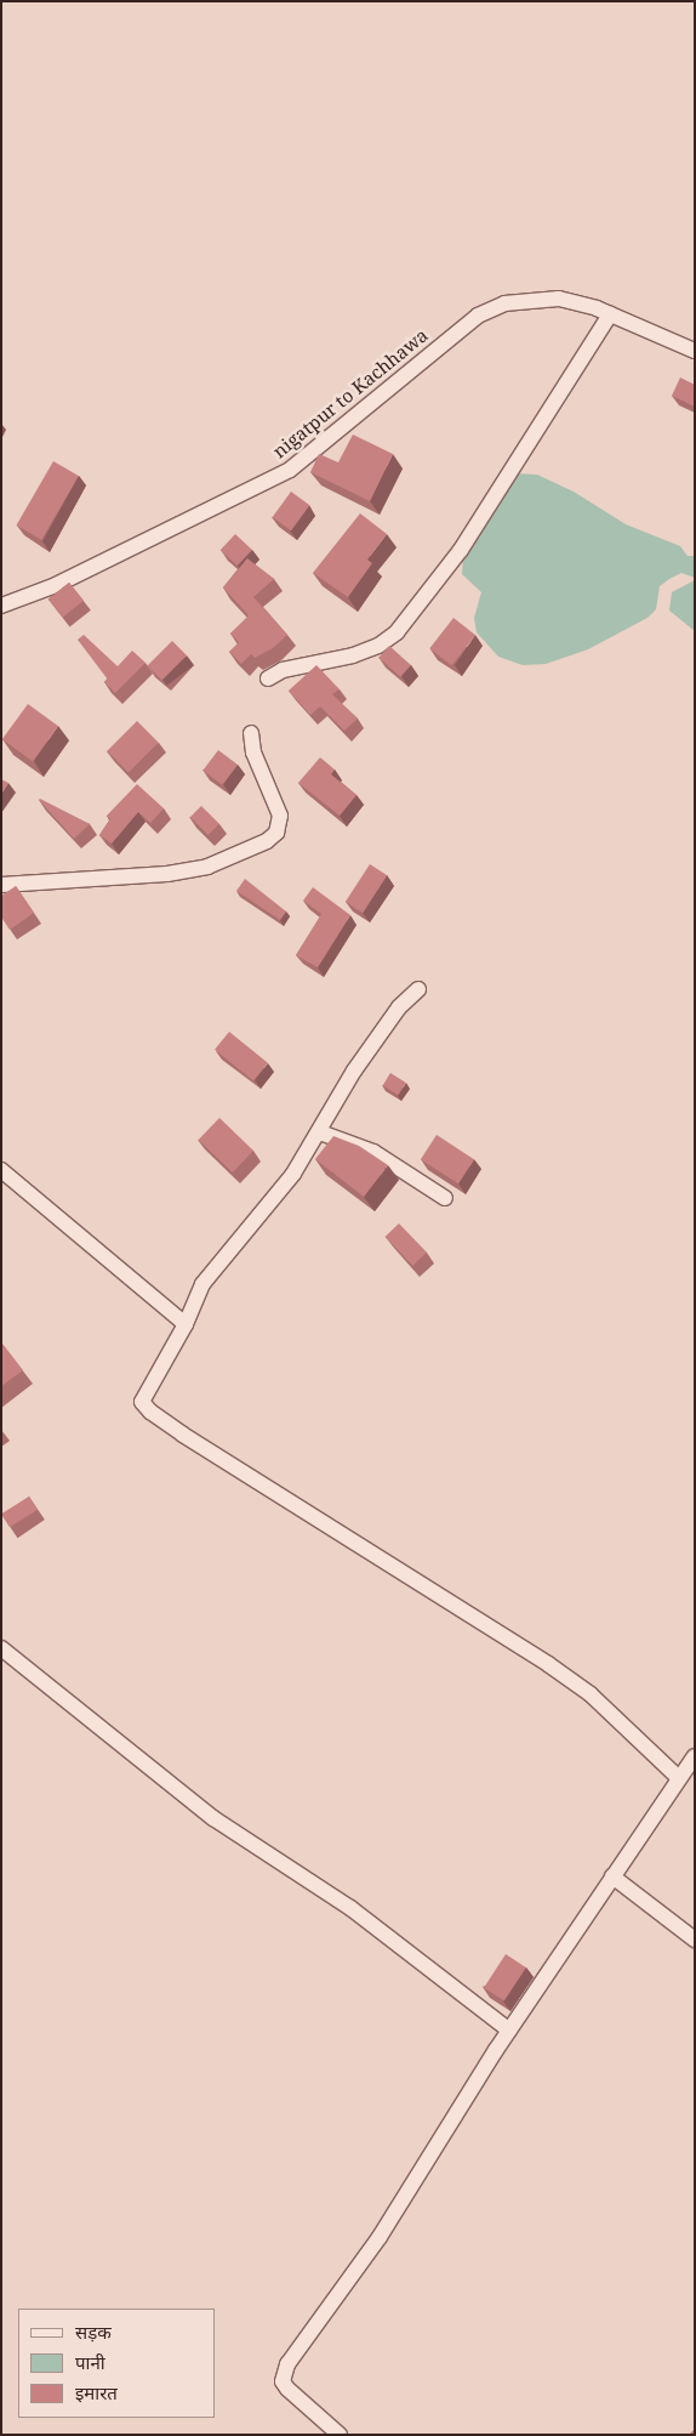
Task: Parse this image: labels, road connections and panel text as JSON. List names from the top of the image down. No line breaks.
{"streets":{"street":["nigatpur to Kachhawa"]},"legend":["सड़क","पानी","इमारत"]}
